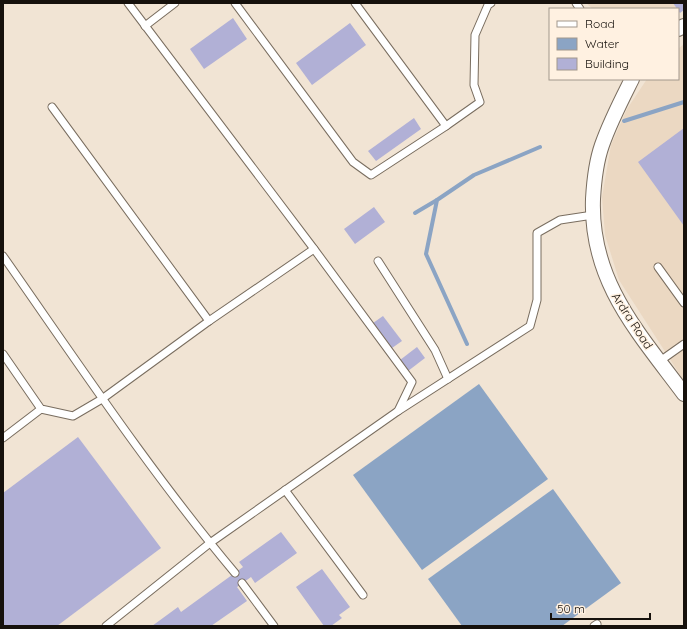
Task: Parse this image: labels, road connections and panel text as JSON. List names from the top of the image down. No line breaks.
{"streets":{"street":["Ardra Road"]},"legend":["Road","Water","Building"],"scale_bar":"50 m"}
